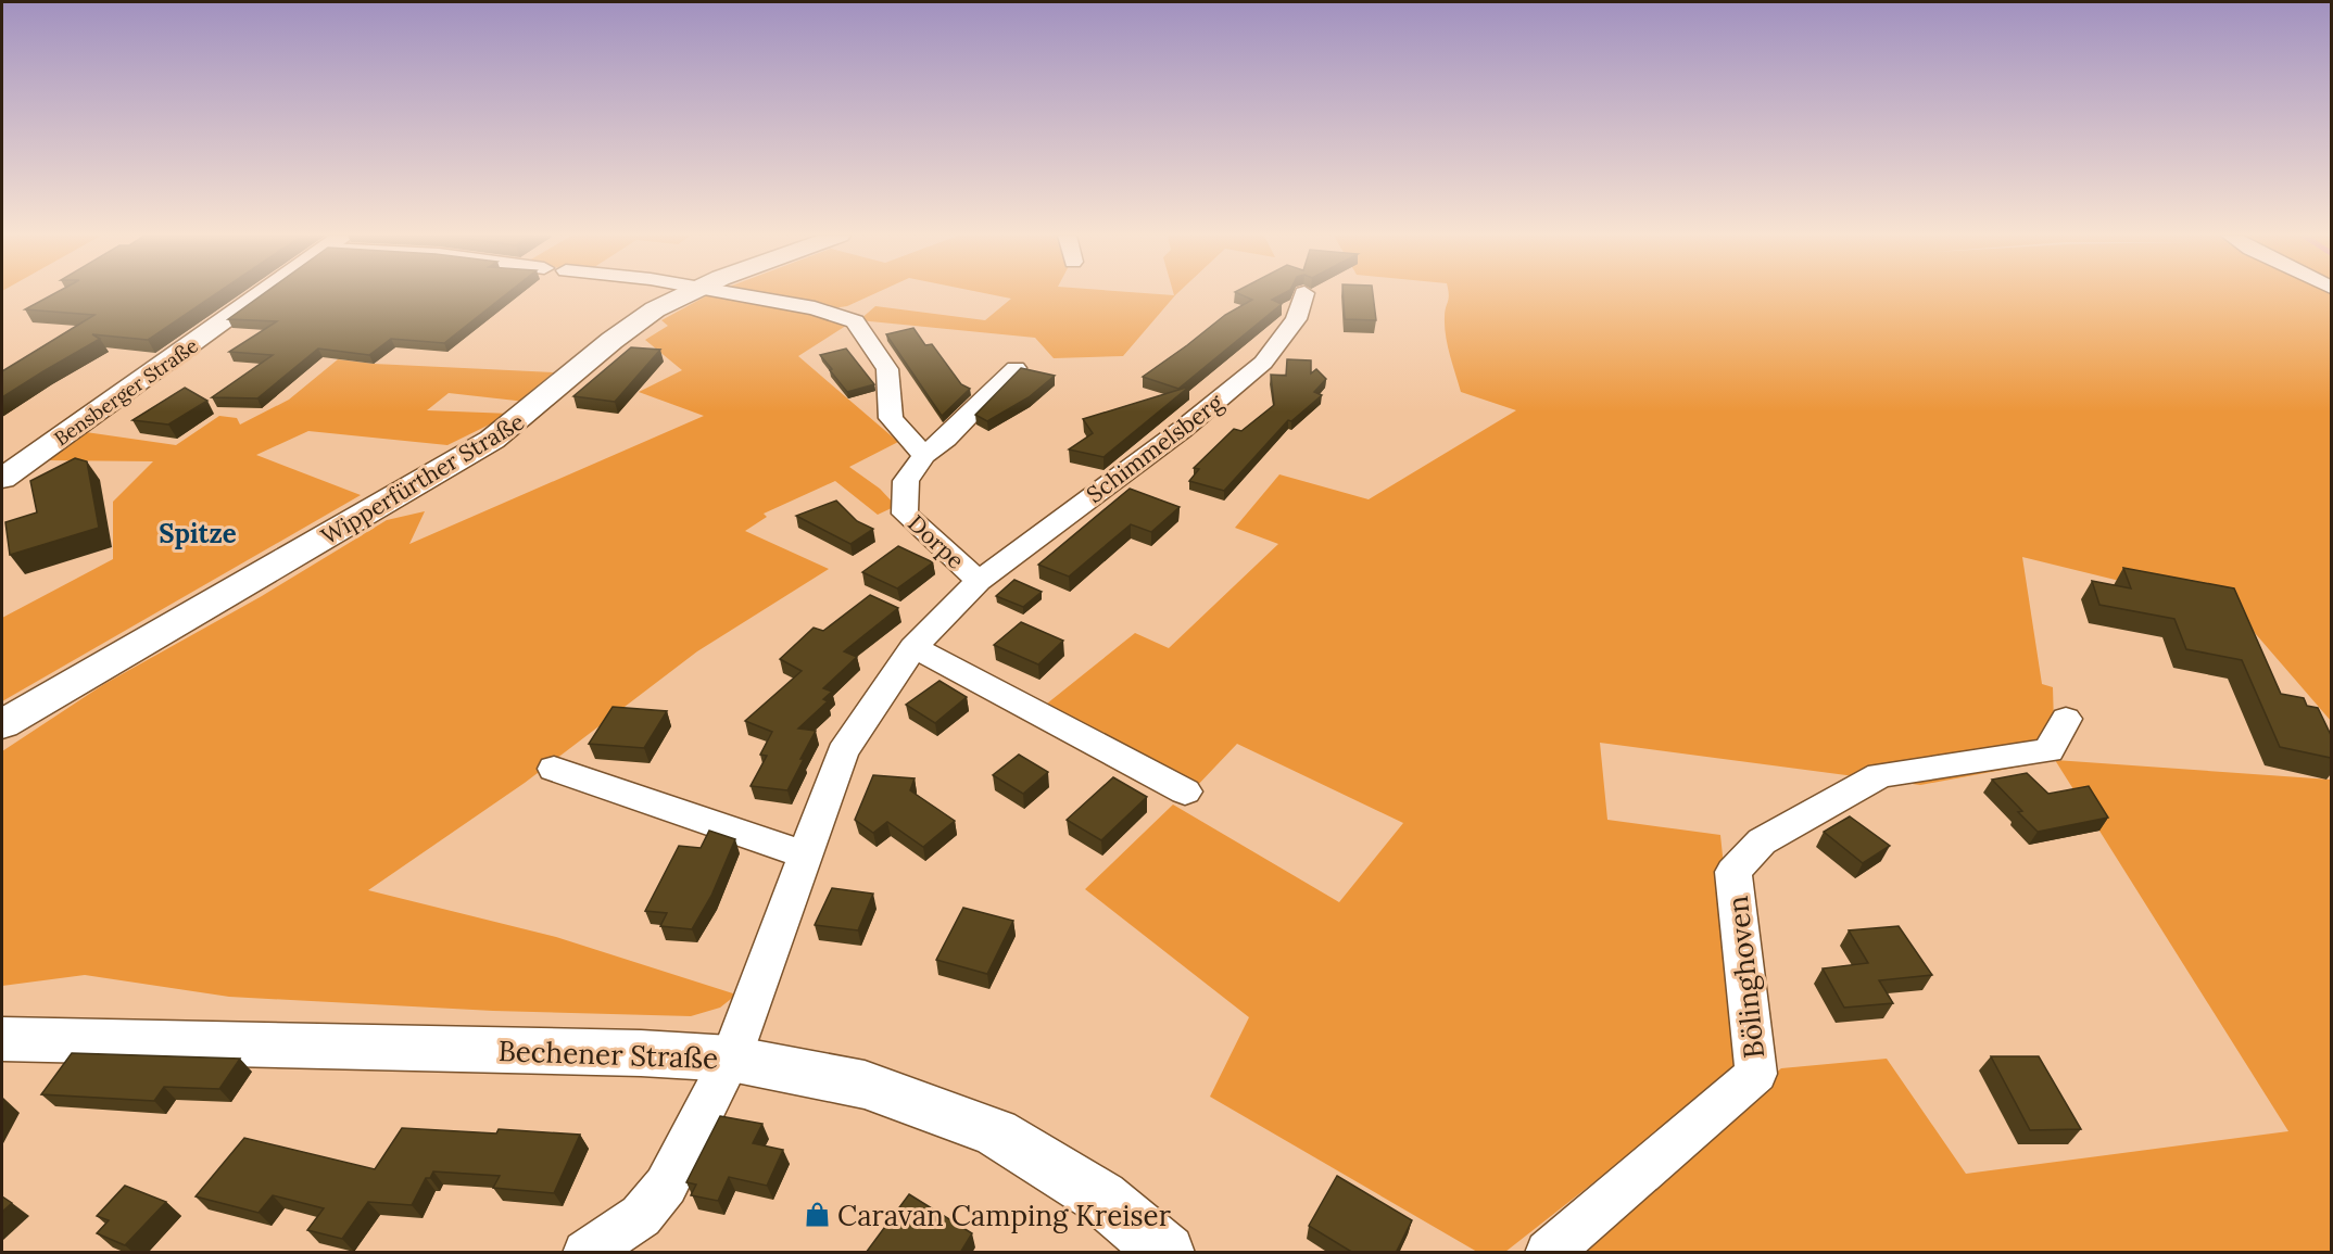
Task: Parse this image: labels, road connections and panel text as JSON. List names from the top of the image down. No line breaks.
{"streets":{"main road":["Bensberger Straße","Wipperfürther Straße","Bechener Straße"],"street":["Schimmelsberg","Dorpe","Bölinghoven"]},"crossings":[["Schimmelsberg","Dorpe"],["Dorpe","Bechener Straße"]],"districts":["Spitze"],"places":{"shop":["Caravan Camping Kreiser"]}}
